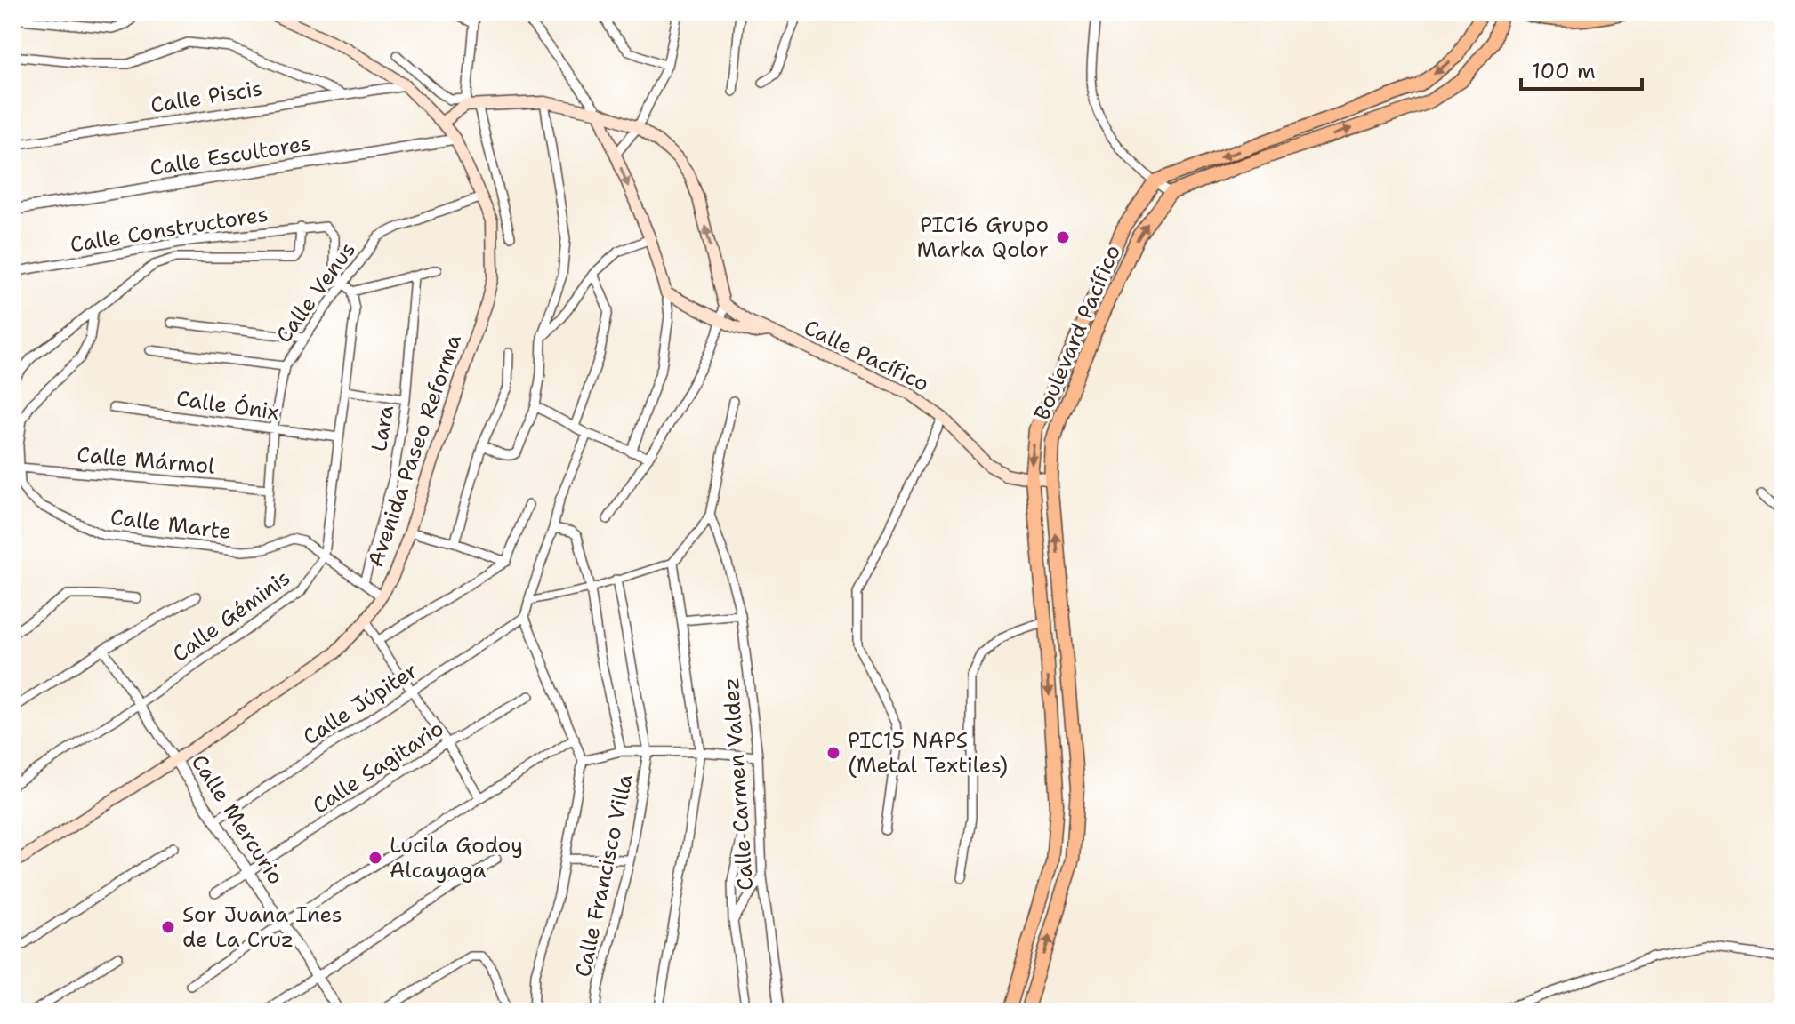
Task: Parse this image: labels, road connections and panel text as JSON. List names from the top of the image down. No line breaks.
{"streets":{"main road":["Boulevard Pacífico","Calle Pacífico","Avenida Paseo Reforma"],"street":["Calle Piscis","Calle Escultores","Calle Constructores","Calle Venus","Calle Ónix","Lara","Calle Mármol","Calle Marte","Calle Géminis","Calle Júpiter","Calle Sagitario","Calle Carmen Valdez","Calle Mercurio","Calle Francisco Villa"]},"crossings":[["Calle Piscis","Avenida Paseo Reforma"],["Calle Escultores","Avenida Paseo Reforma"],["Calle Constructores","Calle Venus"],["Calle Venus","Calle Ónix"],["Calle Venus","Avenida Paseo Reforma"],["Calle Venus","Calle Mármol"],["Boulevard Pacífico","Calle Pacífico"],["Calle Ónix","Calle Géminis"],["Lara","Calle Marte"],["Avenida Paseo Reforma","Calle Marte"],["Avenida Paseo Reforma","Calle Mercurio"],["Calle Mármol","Calle Marte"],["Calle Marte","Calle Géminis"],["Calle Géminis","Calle Mercurio"],["Calle Júpiter","Calle Mercurio"],["Calle Sagitario","Calle Mercurio"]],"places":["PIC16 Grupo Marka Qolor","PIC15 NAPS (Metal Textiles)","Lucila Godoy Alcayaga","Sor Juana Ines de La Cruz"],"scale_bar":"100 m"}
